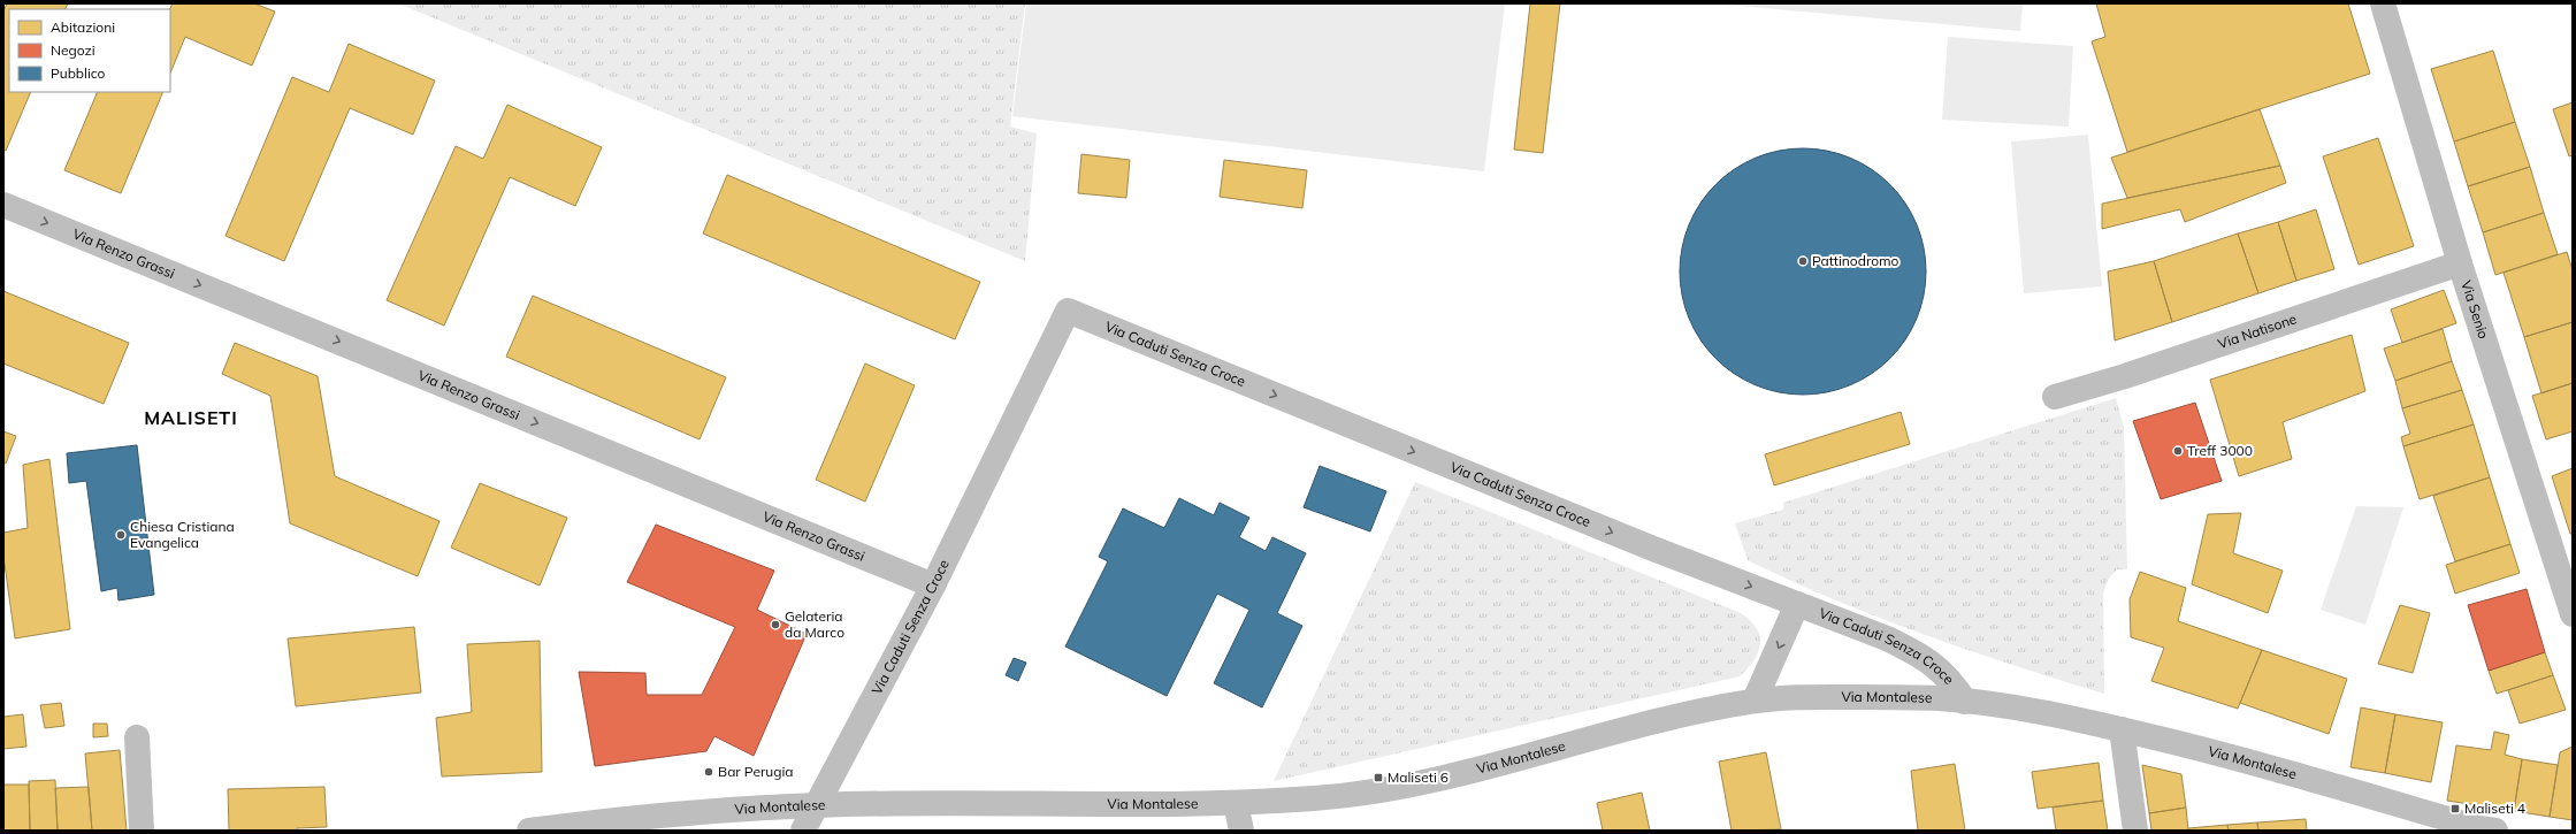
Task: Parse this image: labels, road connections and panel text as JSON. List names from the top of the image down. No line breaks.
{"streets":{"street":["Via Renzo Grassi","Via Senio","Via Natisone","Via Caduti Senza Croce","Via Montalese"]},"crossings":[["Via Renzo Grassi","Via Caduti Senza Croce"],["Via Senio","Via Natisone"],["Via Caduti Senza Croce","Via Montalese"]],"one_way":["Via Renzo Grassi"],"districts":["MALISETI"],"places":{"other":["Pattinodromo","Treff 3000","Chiesa Cristiana Evangelica","Gelateria da Marco","Bar Perugia"],"transit":["Maliseti 6","Maliseti 4"]},"legend":["Abitazioni","Negozi","Pubblico"]}
